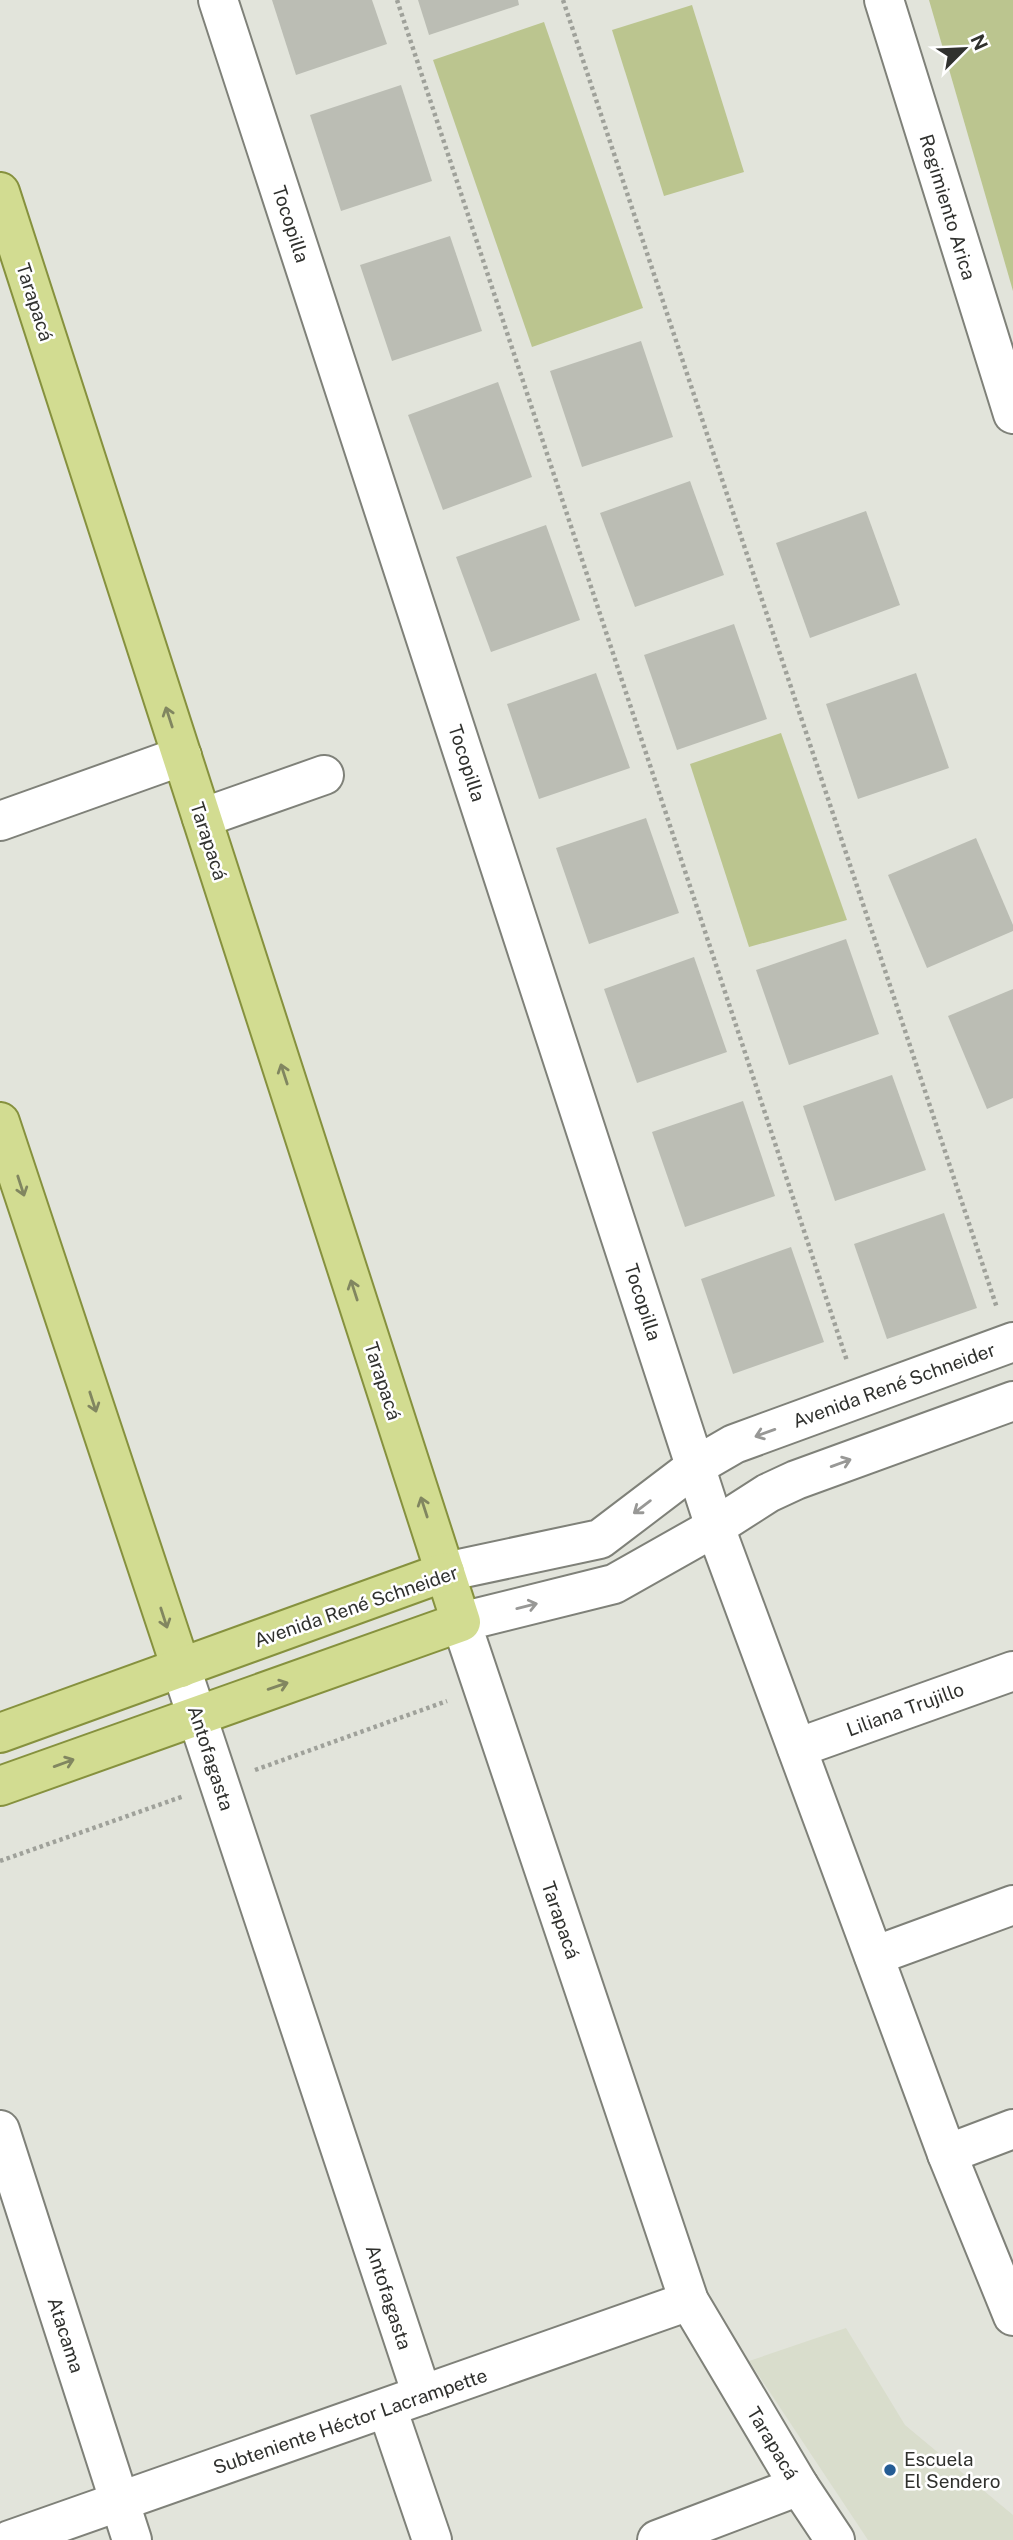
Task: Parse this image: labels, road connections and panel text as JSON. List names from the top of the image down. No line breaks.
{"streets":{"main road":["Tarapacá","Avenida René Schneider","Antofagasta"],"street":["Regimiento Arica","Tocopilla","Liliana Trujillo","Atacama","Subteniente Héctor Lacrampette"]},"crossings":[["Tocopilla","Avenida René Schneider"],["Tocopilla","Liliana Trujillo"],["Tarapacá","Avenida René Schneider"],["Tarapacá","Subteniente Héctor Lacrampette"],["Avenida René Schneider","Antofagasta"],["Antofagasta","Subteniente Héctor Lacrampette"],["Atacama","Subteniente Héctor Lacrampette"]],"one_way":["Tarapacá","Antofagasta"],"places":["Escuela El Sendero"],"north":"top right"}
